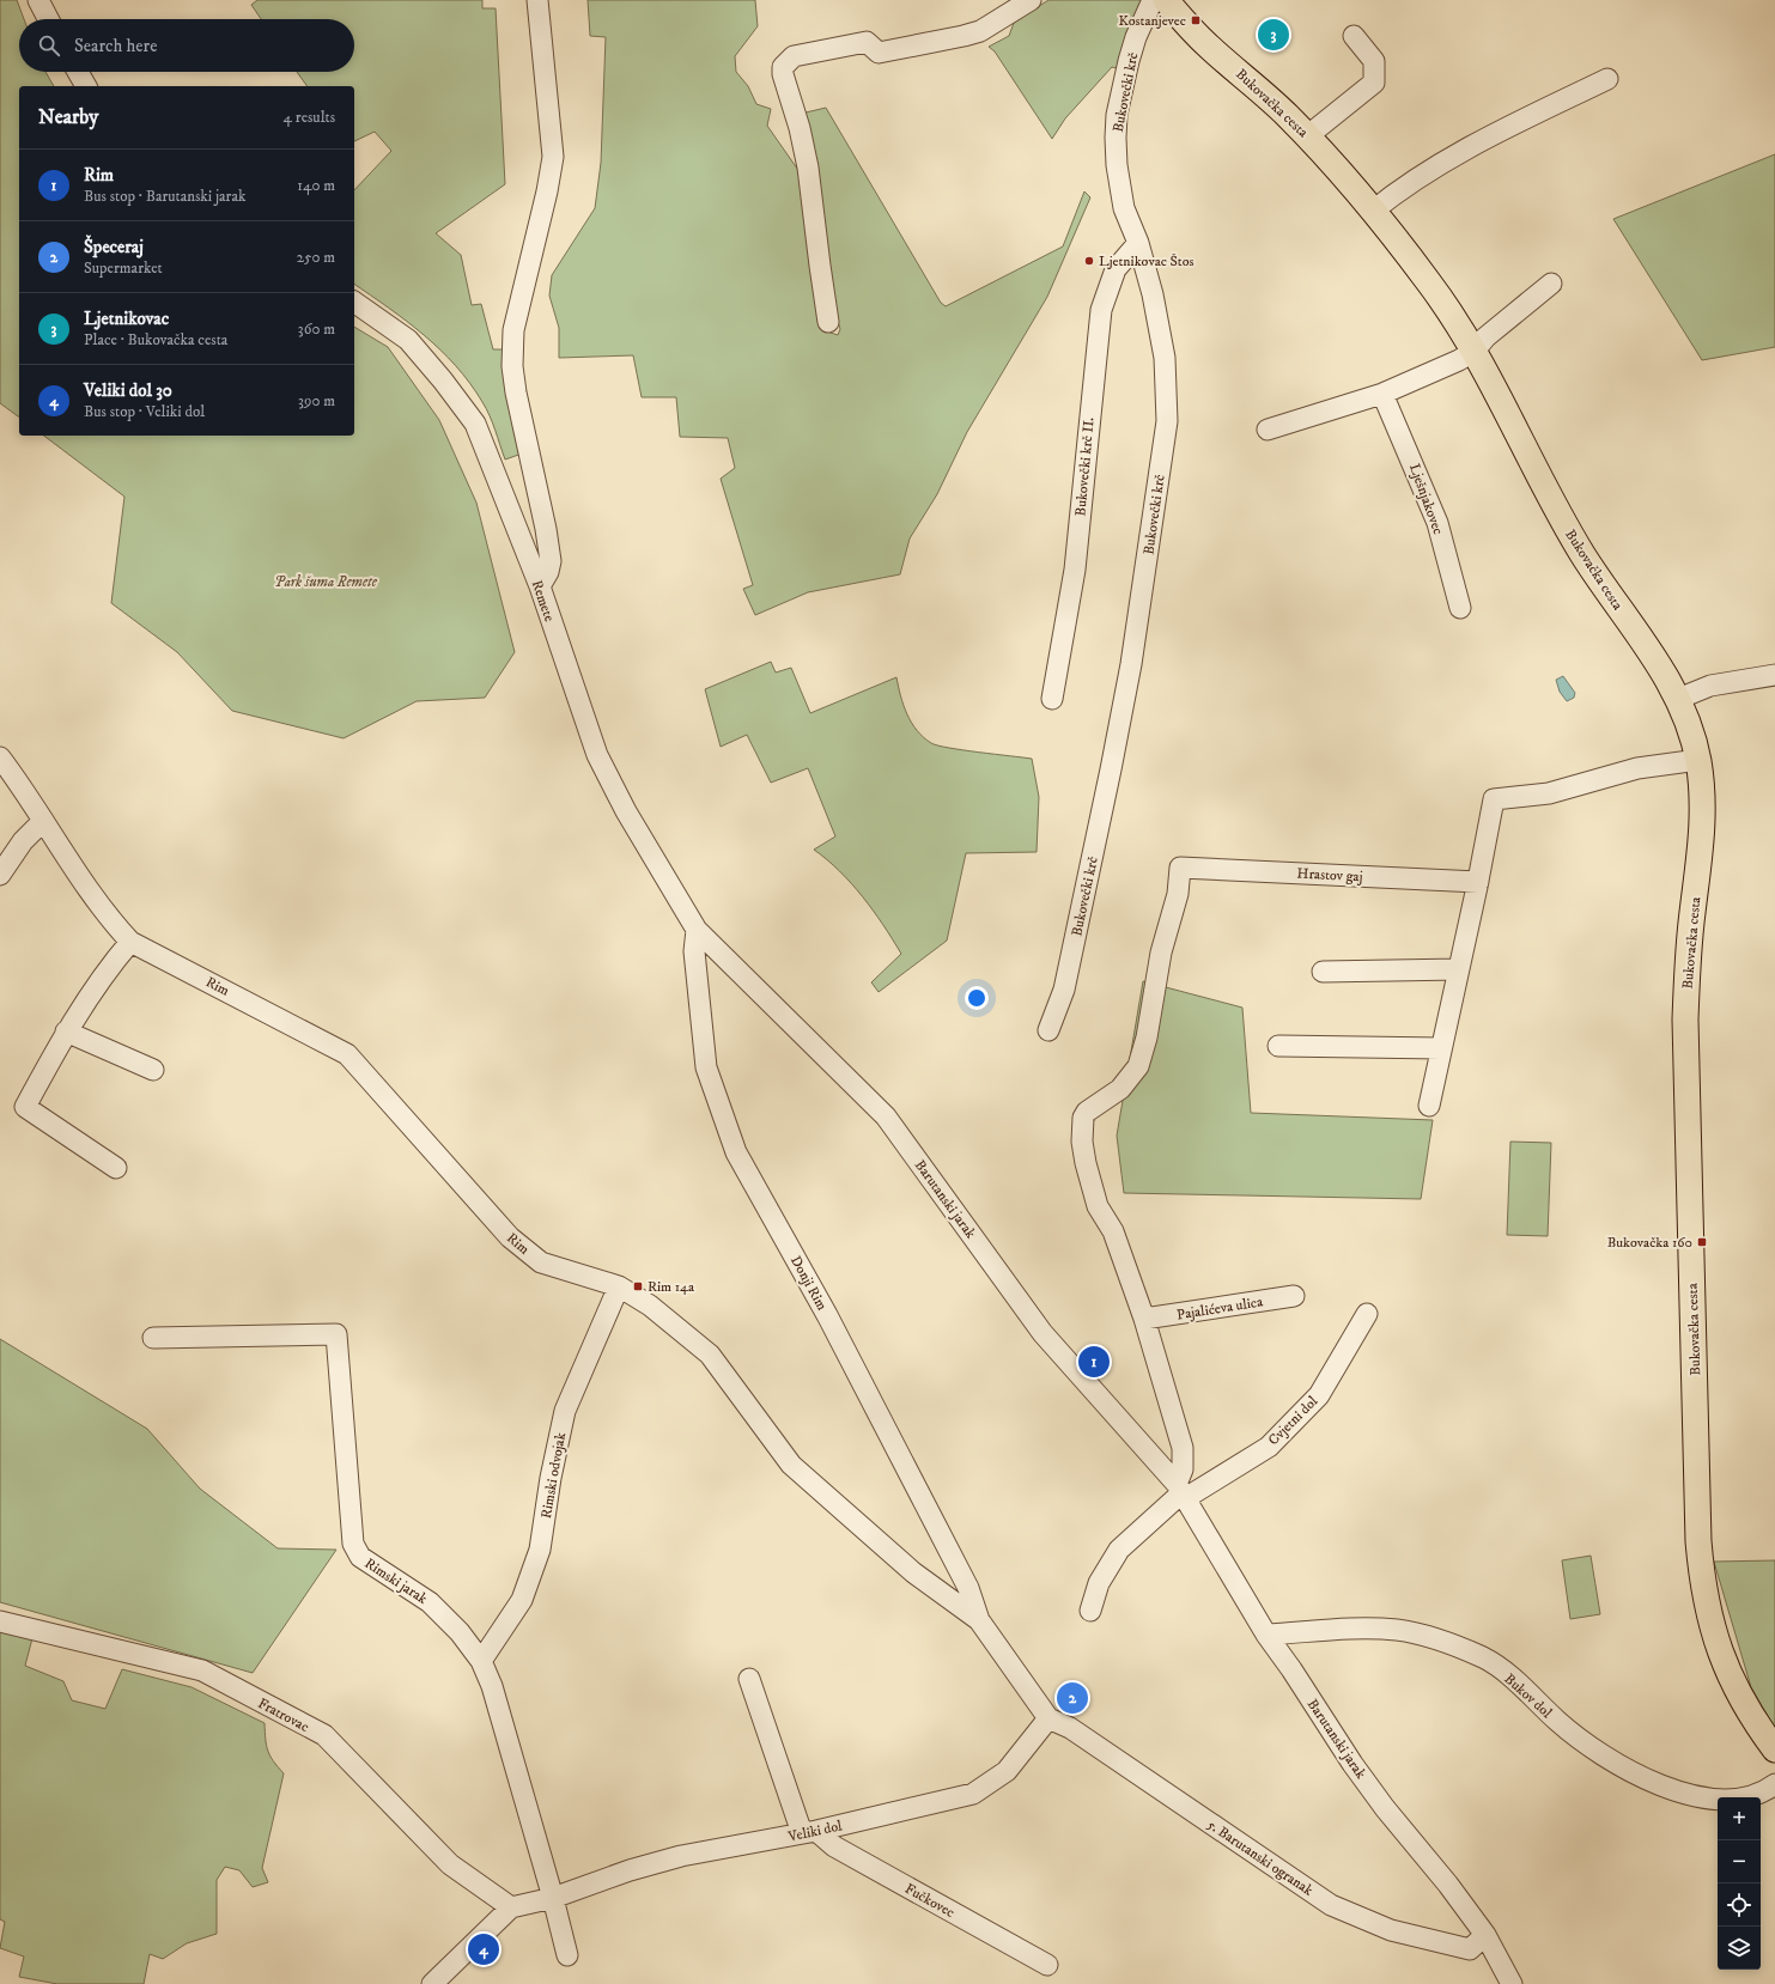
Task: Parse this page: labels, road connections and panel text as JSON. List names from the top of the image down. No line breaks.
{"streets":{"main road":["Bukovačka cesta"],"street":["Bukovečki krč","Bukovečki krč II.","Lješnjakovec","Remete","Hrastov gaj","Rim","Barutanski jarak","Donji Rim","Pajalićeva ulica","Cvjetni dol","Rimski odvojak","Rimski jarak","Bukov dol","Fratrovac","Veliki dol","5. Barutanski ogranak","Fučkovec"]},"crossings":[["Bukovečki krč","Bukovečki krč II."],["Remete","Barutanski jarak"],["Remete","Donji Rim"],["Hrastov gaj","Pajalićeva ulica"],["Rim","Donji Rim"],["Rim","Rimski odvojak"],["Rim","Veliki dol"],["Rim","5. Barutanski ogranak"],["Barutanski jarak","Donji Rim"],["Barutanski jarak","Cvjetni dol"],["Barutanski jarak","Bukov dol"],["Barutanski jarak","5. Barutanski ogranak"],["Rimski odvojak","Rimski jarak"],["Rimski jarak","Veliki dol"],["Fratrovac","Veliki dol"],["Veliki dol","5. Barutanski ogranak"],["Veliki dol","Fučkovec"]],"parks":["Park šuma Remete"],"places":{"transit":["Kostanjevec","Bukovačka 160","Rim 14a"],"other":["Ljetnikovac Štos"]},"page":{"pins":["3","1","2","4"],"search":"Search here","heading":["Nearby","4 results"],"list":[{"mark":"1","name":"Rim","note":"Bus stop · Barutanski jarak","value":"140 m"},{"mark":"2","name":"Špeceraj","note":"Supermarket","value":"250 m"},{"mark":"3","name":"Ljetnikovac","note":"Place · Bukovačka cesta","value":"360 m"},{"mark":"4","name":"Veliki dol 30","note":"Bus stop · Veliki dol","value":"390 m"}],"map_buttons":["+","−"]}}
